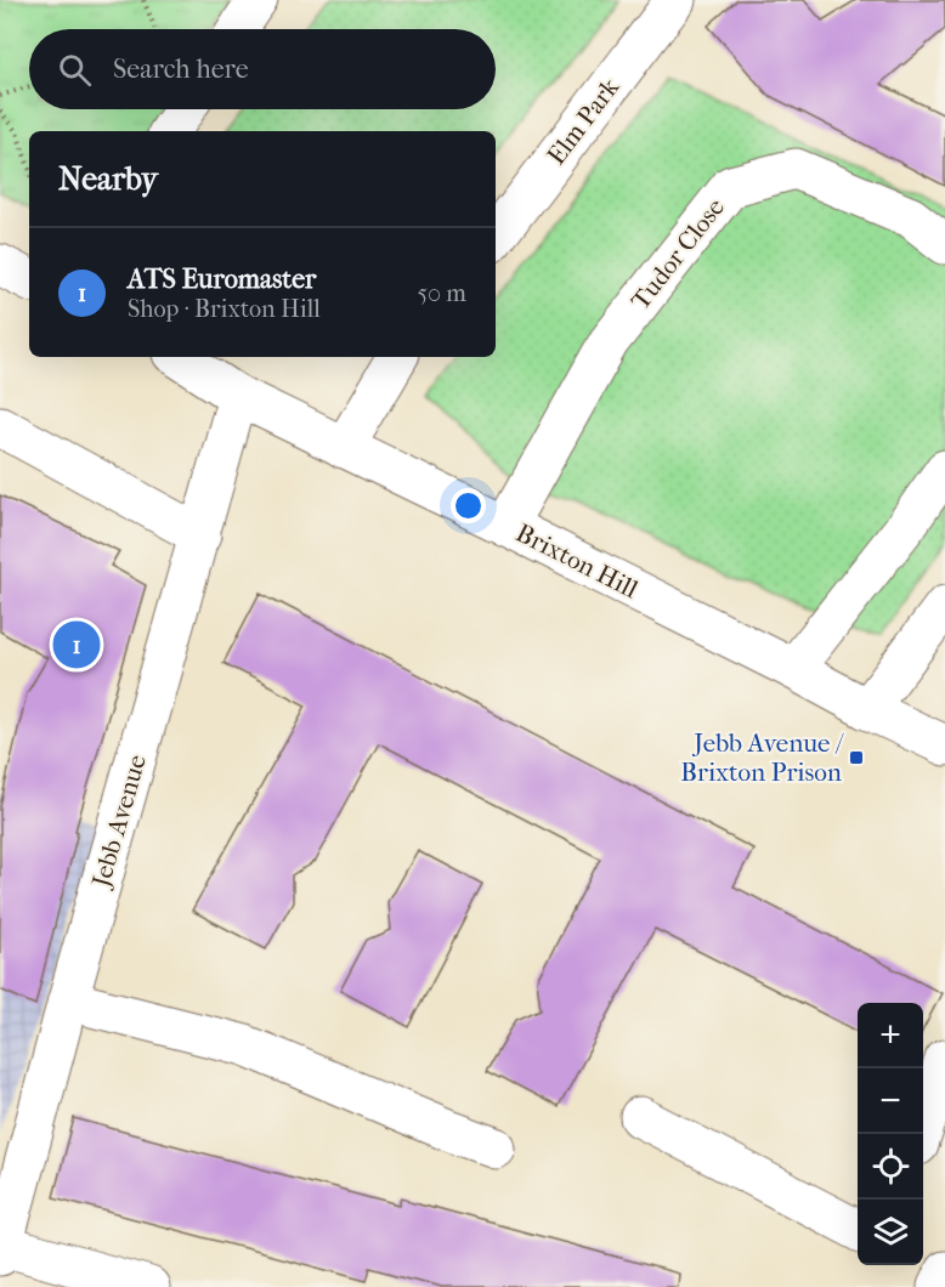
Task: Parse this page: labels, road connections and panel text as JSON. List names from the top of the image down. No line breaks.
{"streets":{"main road":["Elm Park","Tudor Close","Brixton Hill","Jebb Avenue"]},"crossings":[["Tudor Close","Brixton Hill"],["Brixton Hill","Jebb Avenue"]],"places":{"transit":["Jebb Avenue / Brixton Prison"]},"page":{"search":"Search here","heading":"Nearby","list":[{"mark":"1","name":"ATS Euromaster","note":"Shop · Brixton Hill","value":"50 m"}],"pins":"1","map_buttons":["+","−"]}}
